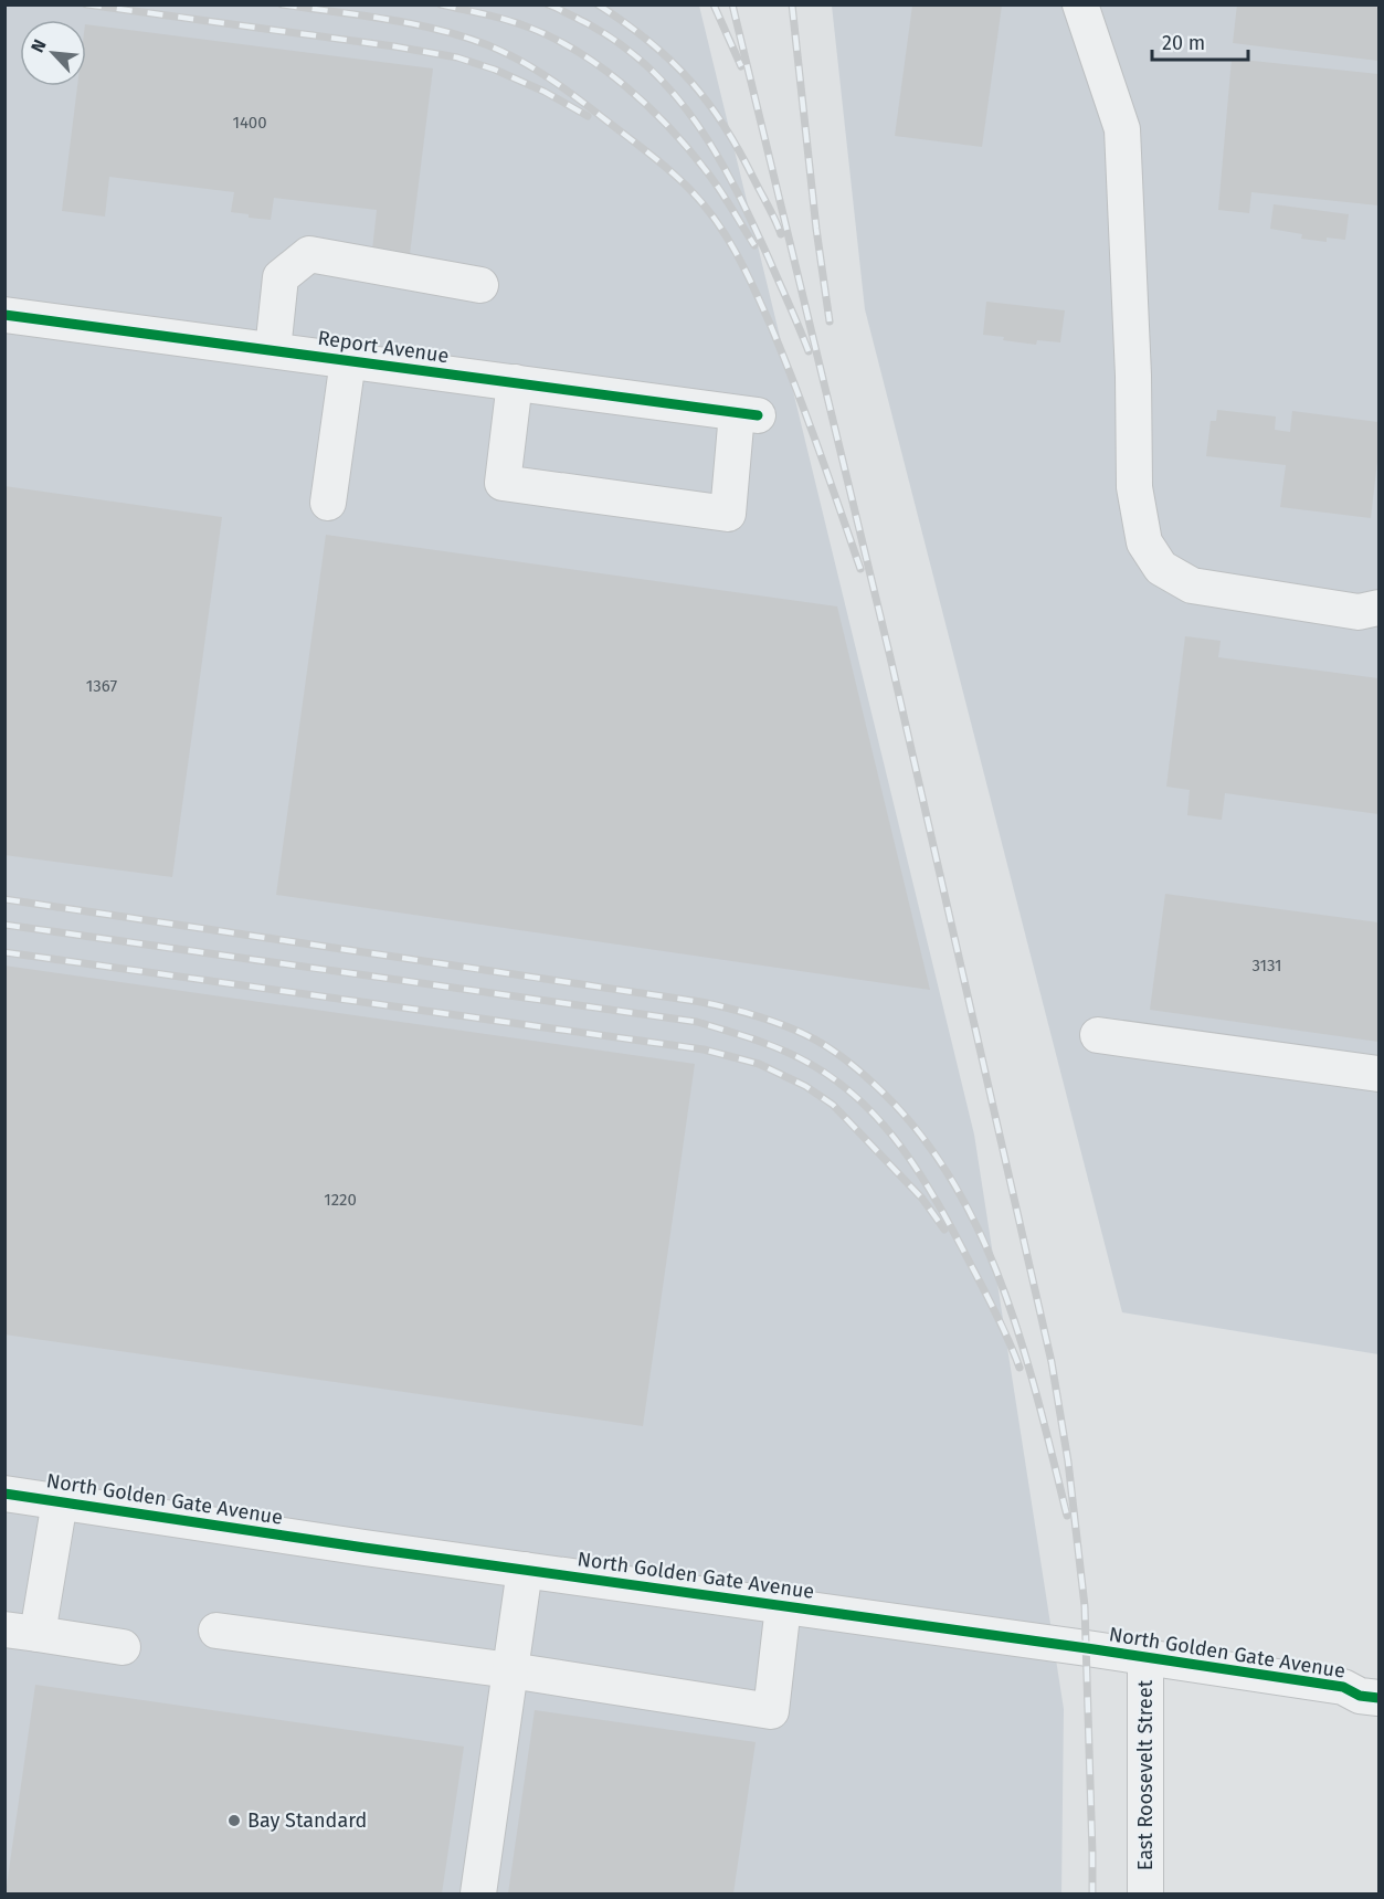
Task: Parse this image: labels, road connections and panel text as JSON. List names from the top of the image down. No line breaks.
{"streets":{"street":["Report Avenue","North Golden Gate Avenue","East Roosevelt Street"]},"crossings":[["North Golden Gate Avenue","East Roosevelt Street"]],"places":["Bay Standard"],"house_numbers":["1400","1367","3131","1220"],"scale_bar":"20 m","north":"top left"}
